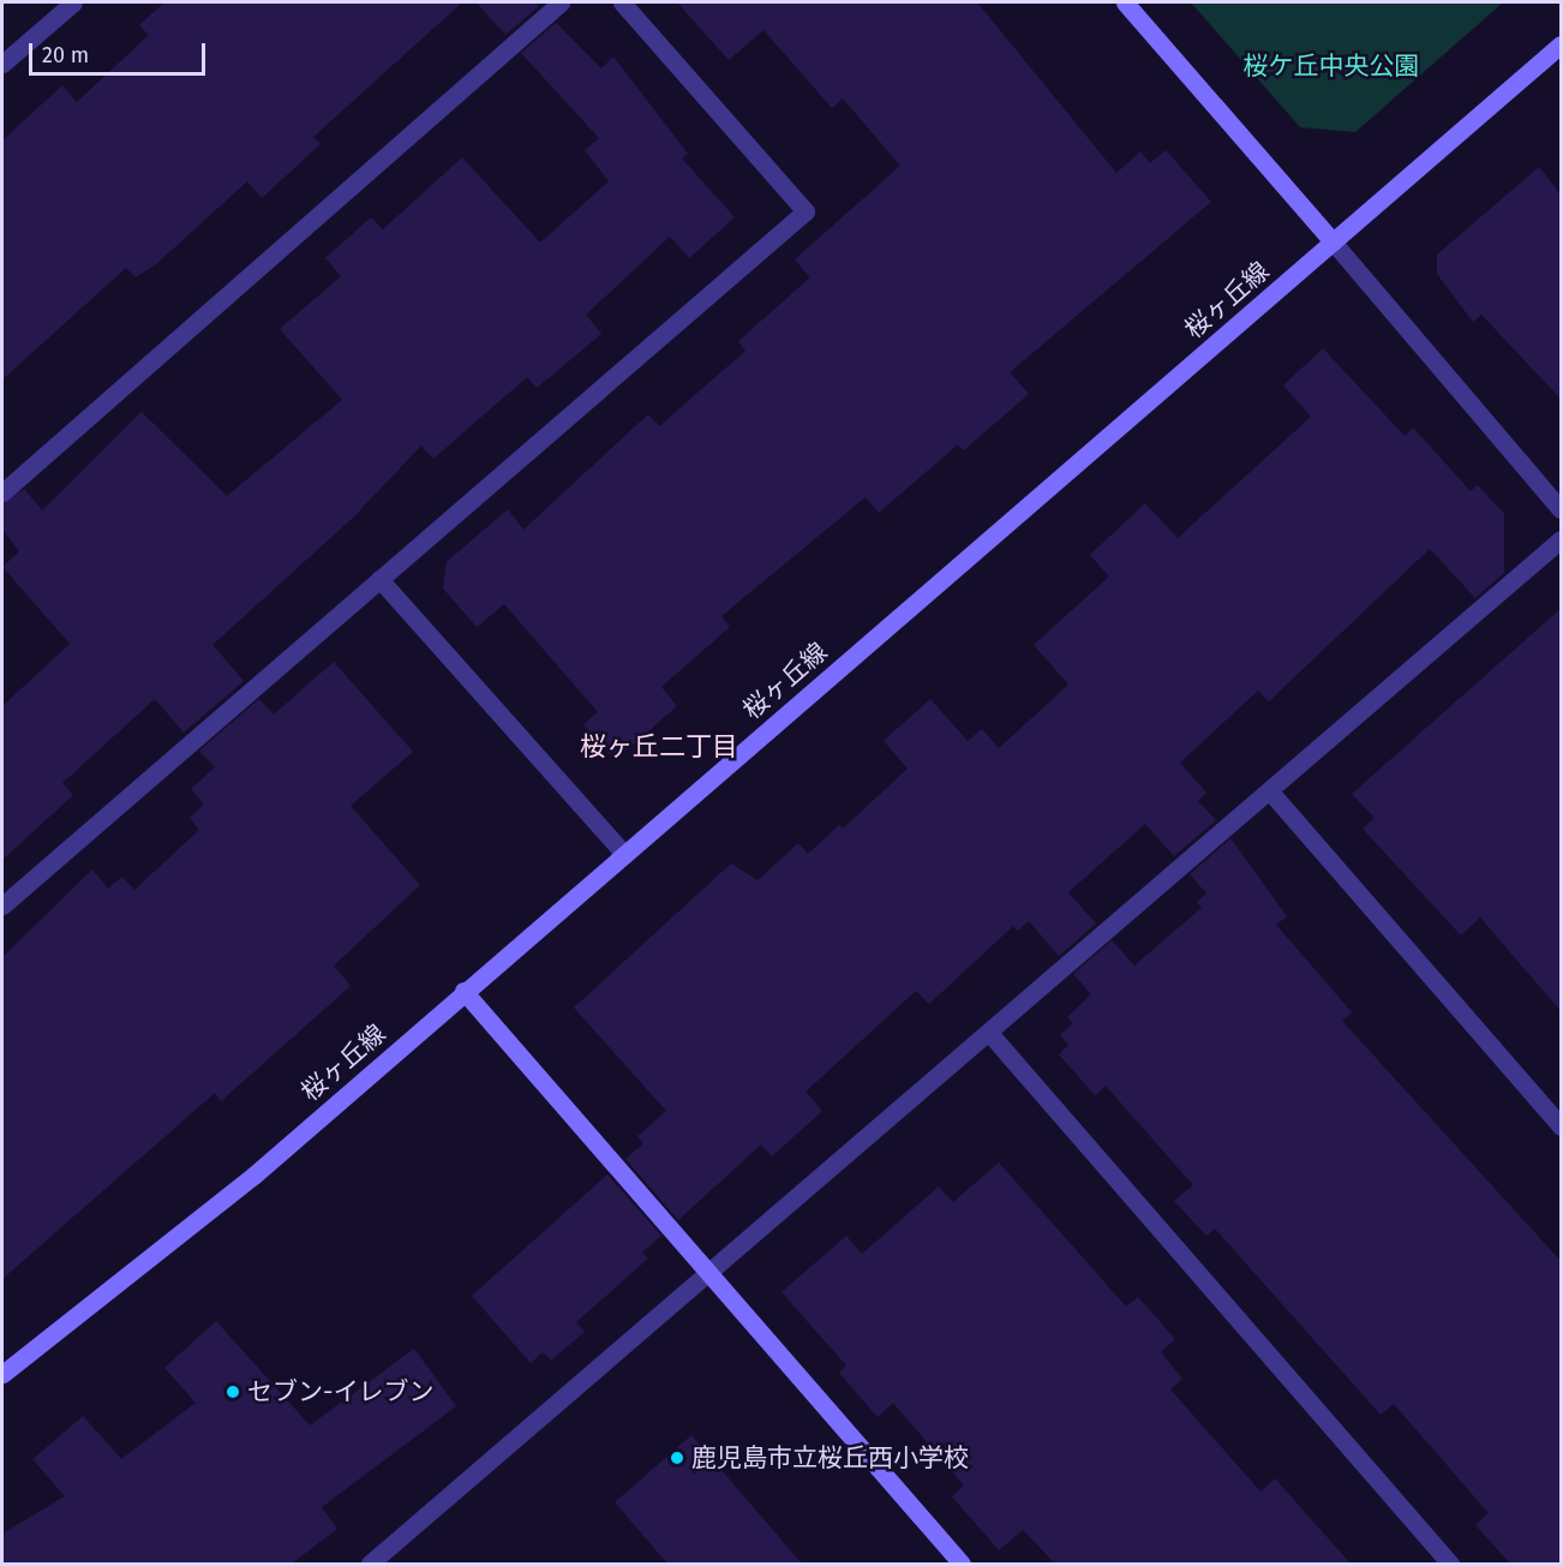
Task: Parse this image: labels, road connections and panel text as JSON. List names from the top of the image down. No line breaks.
{"streets":{"street":["桜ヶ丘線"]},"districts":["桜ヶ丘二丁目"],"parks":["桜ケ丘中央公園"],"places":["セブン-イレブン","鹿児島市立桜丘西小学校"],"scale_bar":"20 m"}
